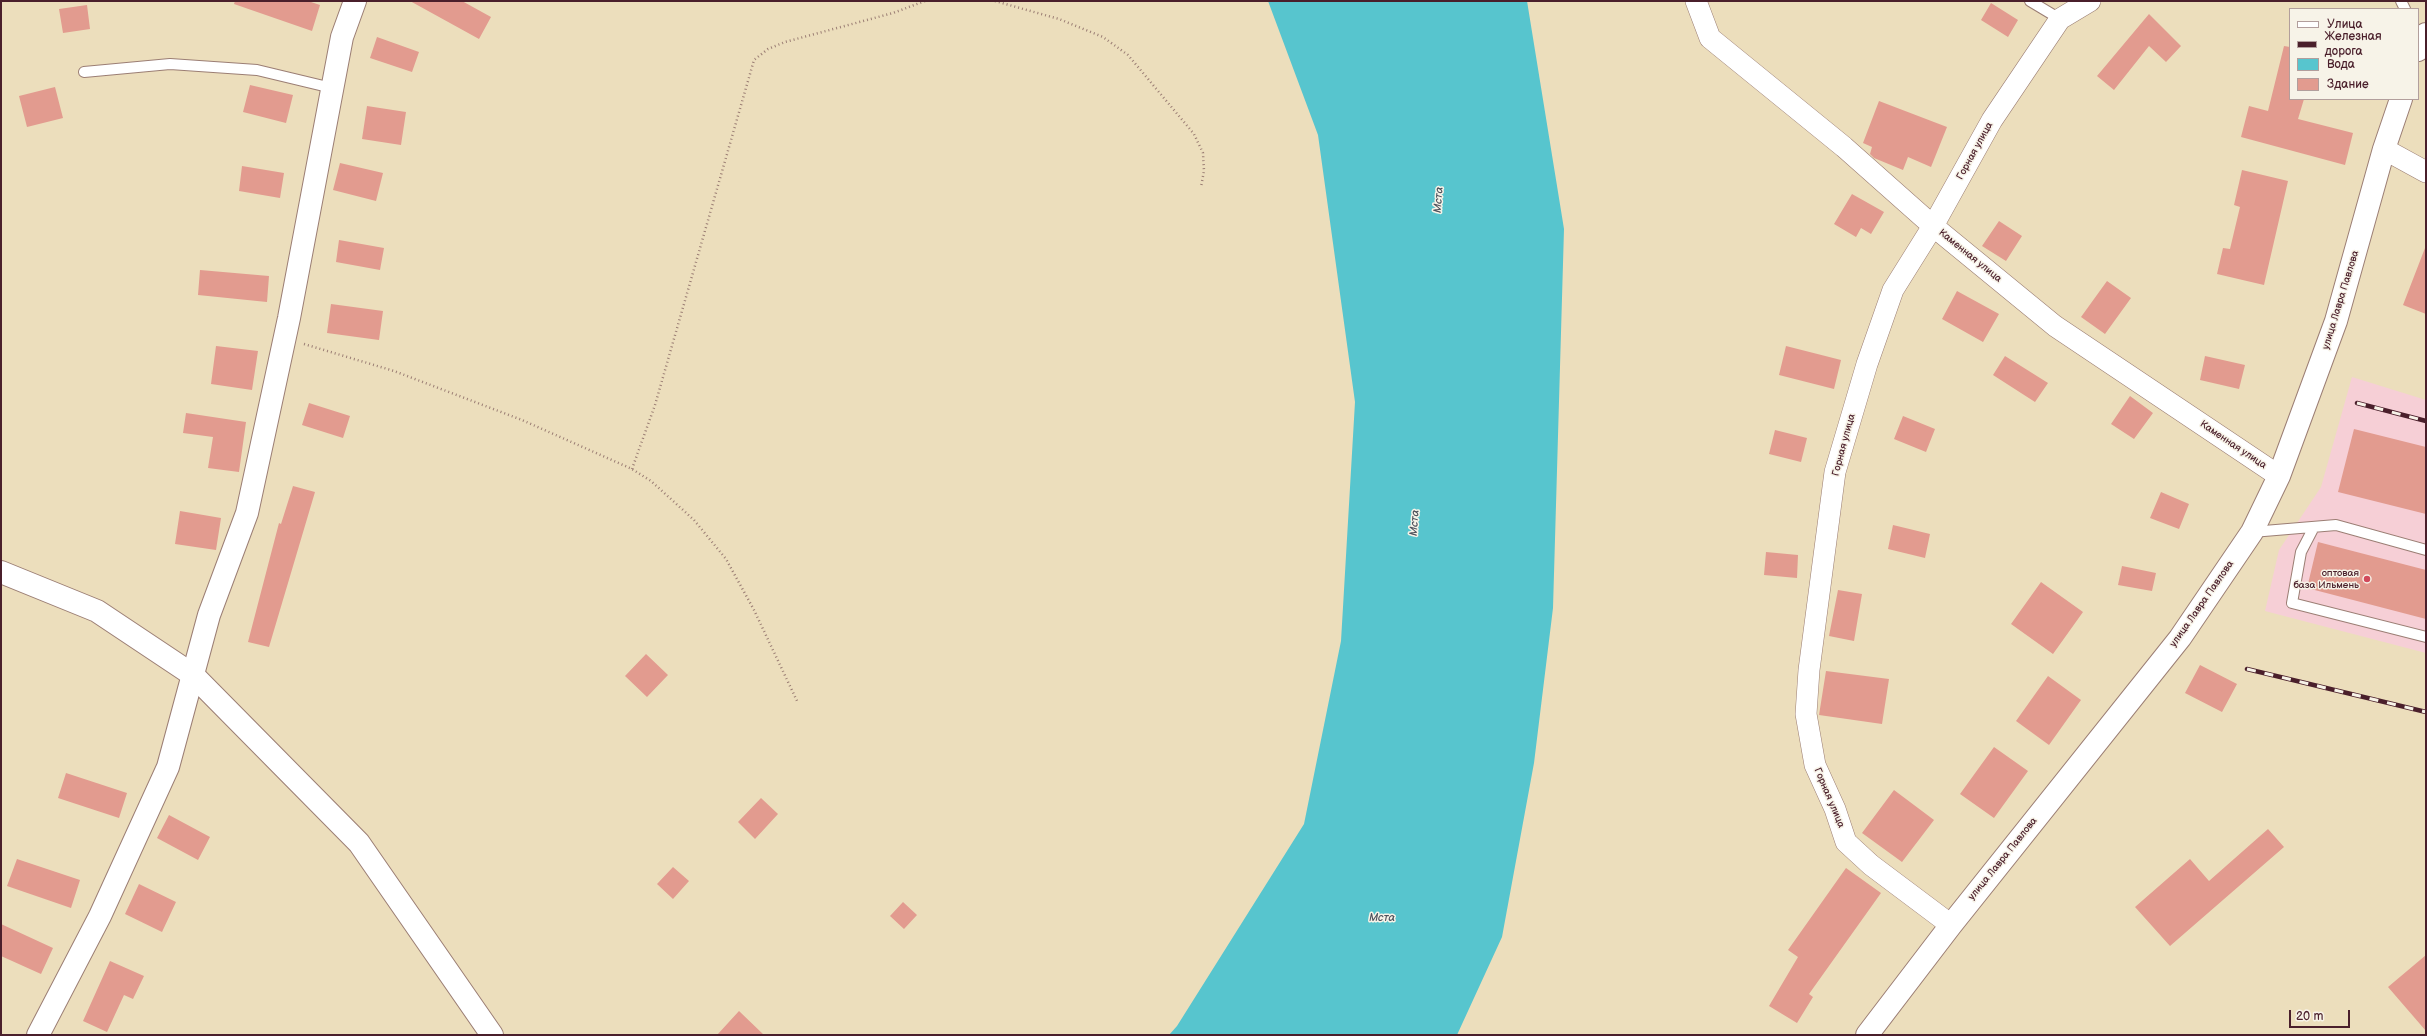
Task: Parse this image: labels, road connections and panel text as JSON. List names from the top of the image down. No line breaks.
{"streets":{"main road":["улица Лавра Павлова"],"street":["Горная улица","Каменная улица"]},"crossings":[["Горная улица","Каменная улица"],["Горная улица","улица Лавра Павлова"],["Каменная улица","улица Лавра Павлова"]],"water":["Мста"],"places":["оптовая база Ильмень"],"legend":["Улица","Железная дорога","Вода","Здание"],"scale_bar":"20 m"}
